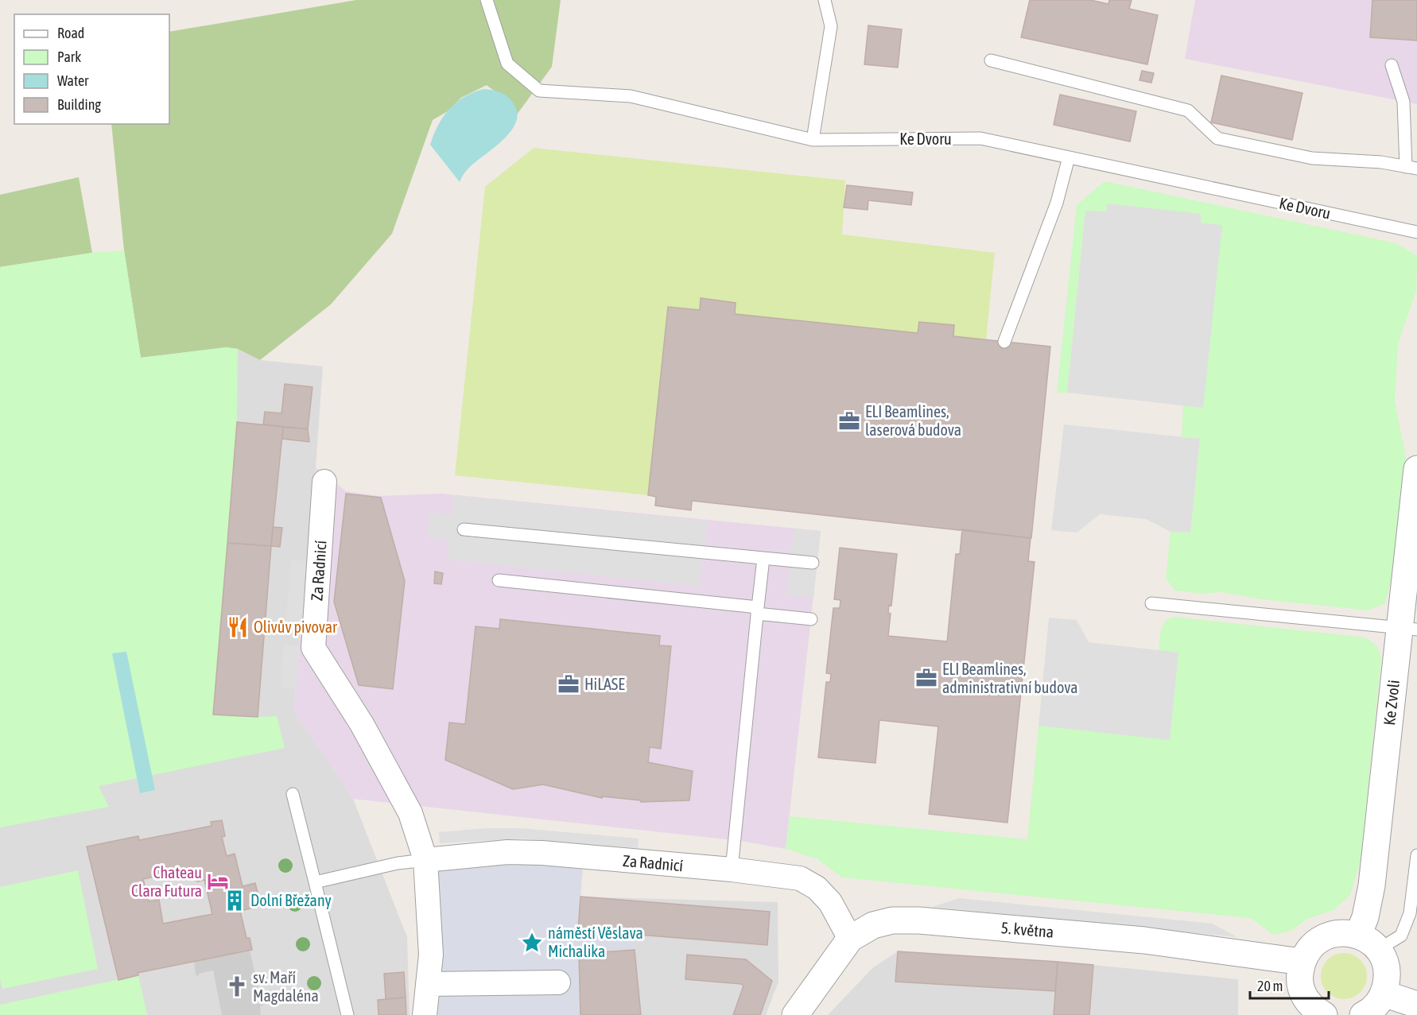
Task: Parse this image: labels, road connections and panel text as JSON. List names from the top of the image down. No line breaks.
{"streets":{"street":["Za Radnicí","Ke Zvoli","5. května"],"lane":["Ke Dvoru"]},"crossings":[["Za Radnicí","5. května"]],"places":{"office":["ELI Beamlines, laserová budova","ELI Beamlines, administrativní budova","HiLASE"],"restaurant":["Olivův pivovar"],"hotel":["Chateau Clara Futura"],"building":["Dolní Břežany"],"place":["náměstí Věslava Michalika"],"church":["sv. Maří Magdaléna"]},"legend":["Road","Park","Water","Building"],"scale_bar":"20 m"}
